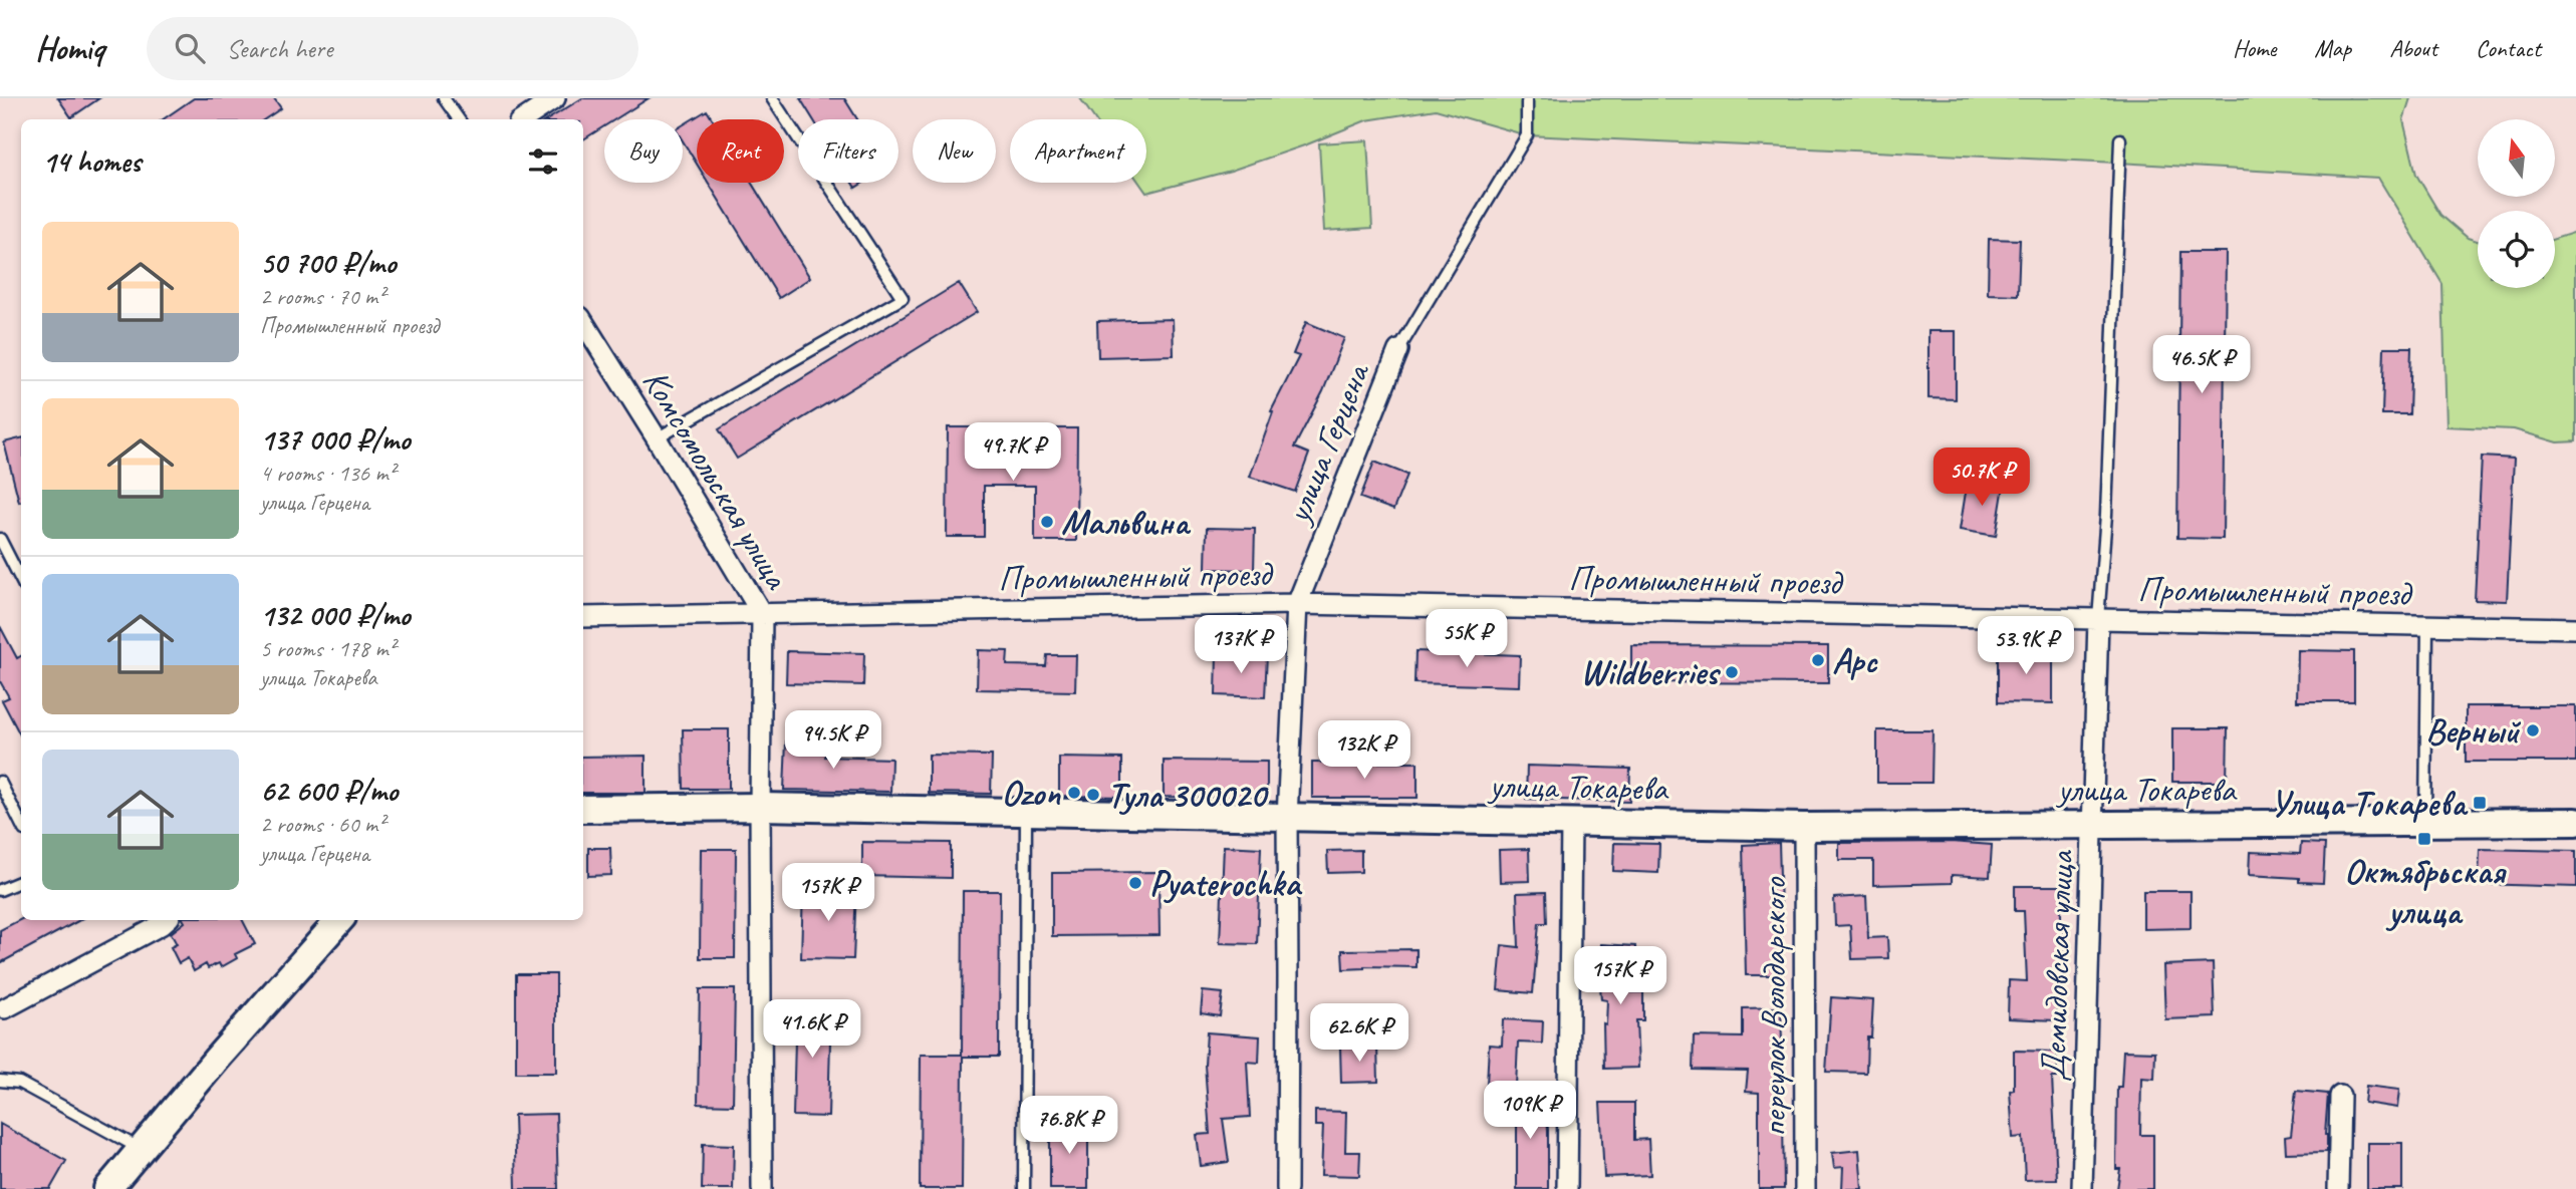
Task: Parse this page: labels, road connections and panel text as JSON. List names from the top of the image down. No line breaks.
{"streets":{"street":["улица Герцена","Комсомольская улица","Промышленный проезд","улица Токарева","Демидовская улица","переулок Володарского"]},"crossings":[["улица Герцена","Промышленный проезд"],["улица Герцена","улица Токарева"],["Комсомольская улица","Промышленный проезд"],["Комсомольская улица","улица Токарева"],["Промышленный проезд","Демидовская улица"],["улица Токарева","Демидовская улица"],["улица Токарева","переулок Володарского"]],"places":{"other":["Мальвина","Арс","Wildberries","Верный","Ozon","Тула 300020","Pyaterochka"],"transit":["Улица Токарева","Октябрьская улица"]},"north":"top","page":{"header":"Homiq","search":"Search here","nav":["Home","Map","About","Contact"],"chip":["Buy","Rent","Filters","New","Apartment"],"heading":"14 homes","list":[{"name":"50 700 ₽/mo","note":"2 rooms · 70 m² · Промышленный проезд"},{"name":"137 000 ₽/mo","note":"4 rooms · 136 m² · улица Герцена"},{"name":"132 000 ₽/mo","note":"5 rooms · 178 m² · улица Токарева"},{"name":"62 600 ₽/mo","note":"2 rooms · 60 m² · улица Герцена"}],"price":["46.5K ₽","49.7K ₽","50.7K ₽","55K ₽","137K ₽","53.9K ₽","94.5K ₽","132K ₽","157K ₽","157K ₽","41.6K ₽","62.6K ₽","109K ₽","76.8K ₽"]}}
